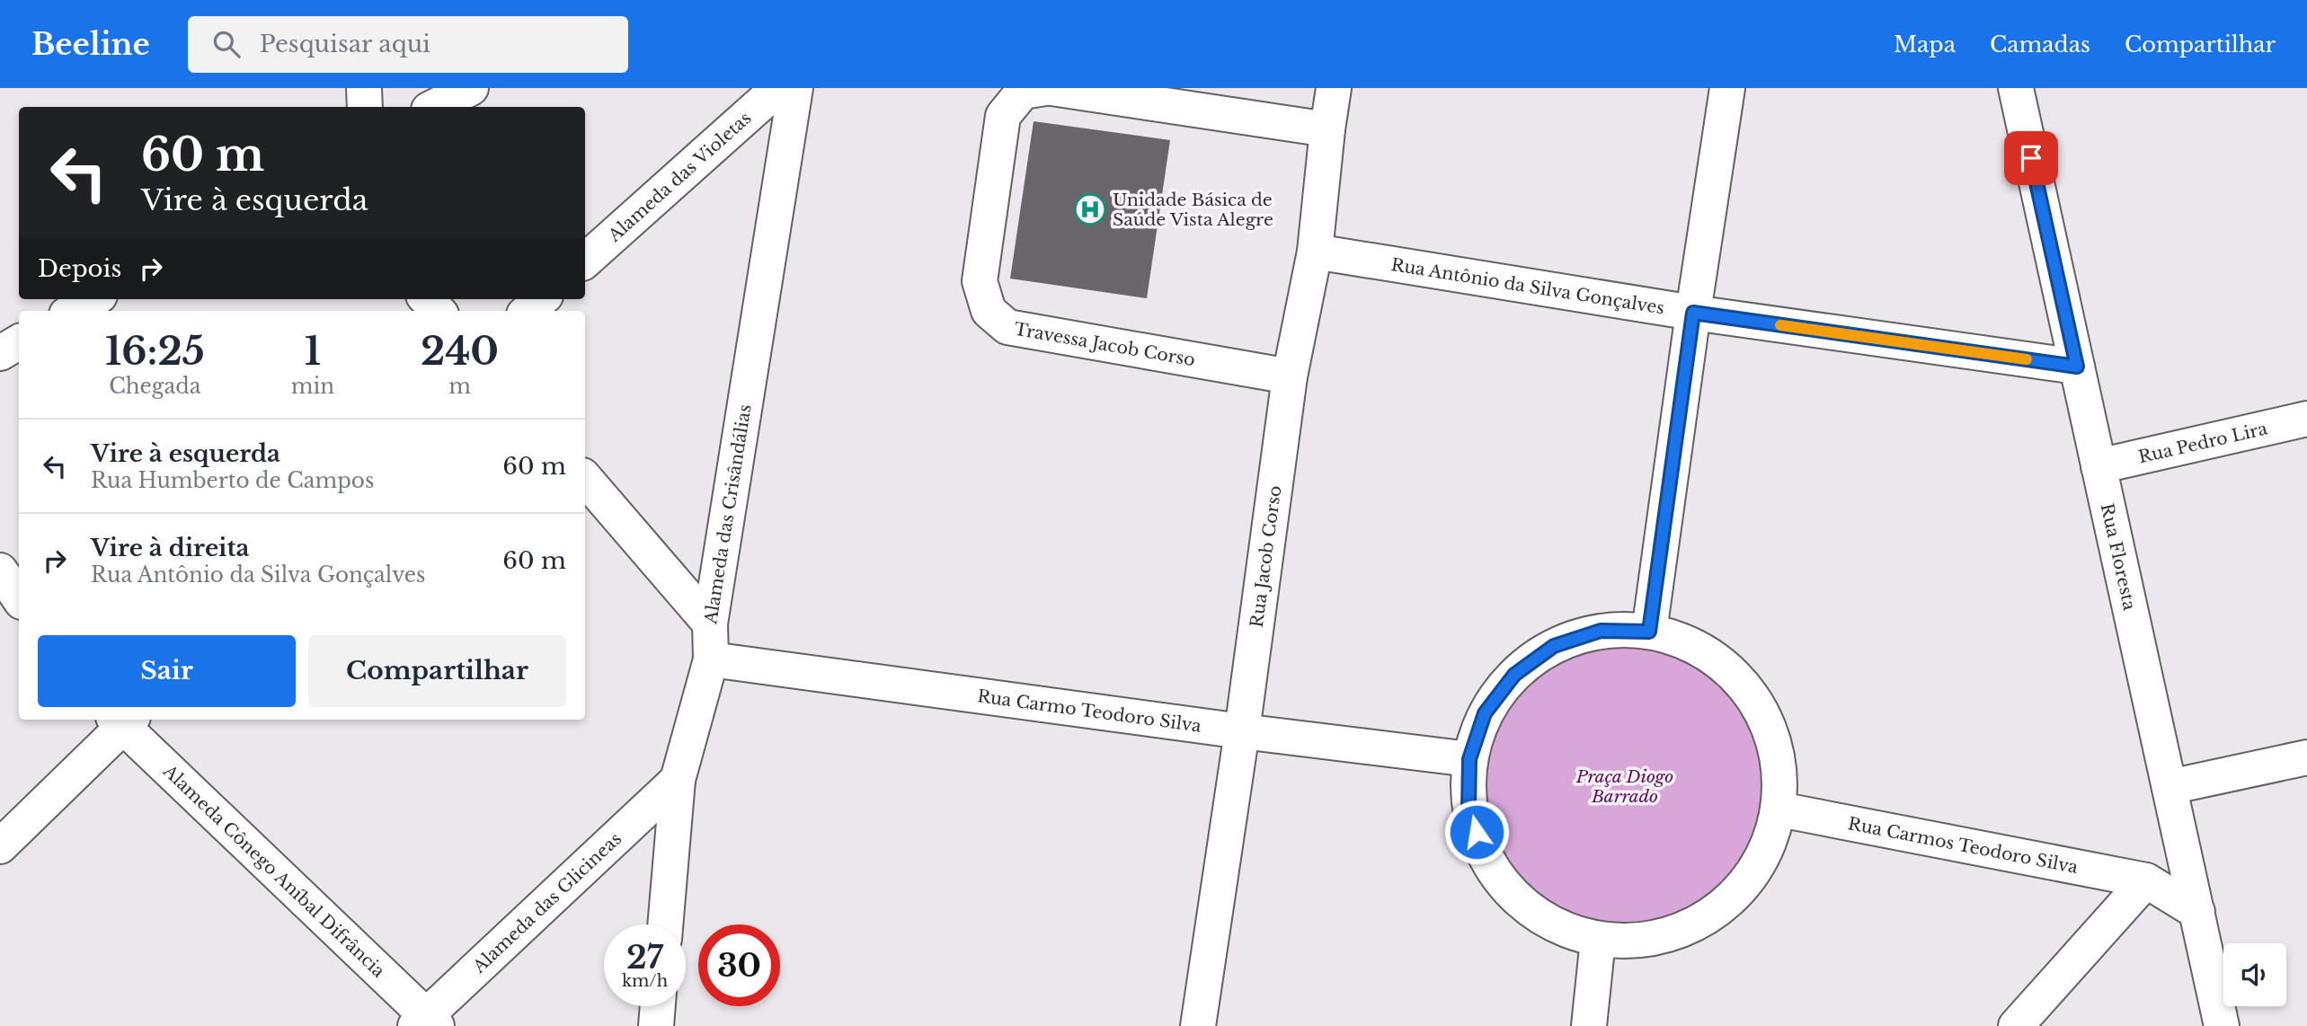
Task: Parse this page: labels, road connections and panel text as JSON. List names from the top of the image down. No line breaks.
{"streets":{"street":["Alameda das Violetas","Rua Antônio da Silva Gonçalves","Travessa Jacob Corso","Rua Pedro Lira","Alameda das Crisândálias","Rua Jacob Corso","Rua Floresta","Rua Carmo Teodoro Silva","Rua Carmos Teodoro Silva","Alameda Cônego Aníbal Difrância","Alameda das Glicineas"]},"crossings":[["Rua Antônio da Silva Gonçalves","Rua Jacob Corso"],["Rua Antônio da Silva Gonçalves","Rua Floresta"],["Travessa Jacob Corso","Rua Jacob Corso"],["Rua Pedro Lira","Rua Floresta"],["Alameda das Crisândálias","Rua Carmo Teodoro Silva"],["Alameda das Crisândálias","Alameda das Glicineas"],["Rua Jacob Corso","Rua Carmo Teodoro Silva"],["Alameda Cônego Aníbal Difrância","Alameda das Glicineas"]],"parks":["Praça Diogo Barrado"],"places":{"hospital":["Unidade Básica de Saúde Vista Alegre"]},"page":{"header":"Beeline","search":"Pesquisar aqui","nav":["Mapa","Camadas","Compartilhar"],"turn":["60 m","Vire à esquerda"],"then":"Depois","eta":["16:25","Chegada","1","min","240","m"],"list":[{"name":"Vire à esquerda","note":"Rua Humberto de Campos","value":"60 m"},{"name":"Vire à direita","note":"Rua Antônio da Silva Gonçalves","value":"60 m"}],"buttons":["Sair","Compartilhar"],"speed":"27 km/h","limit":"30"}}
